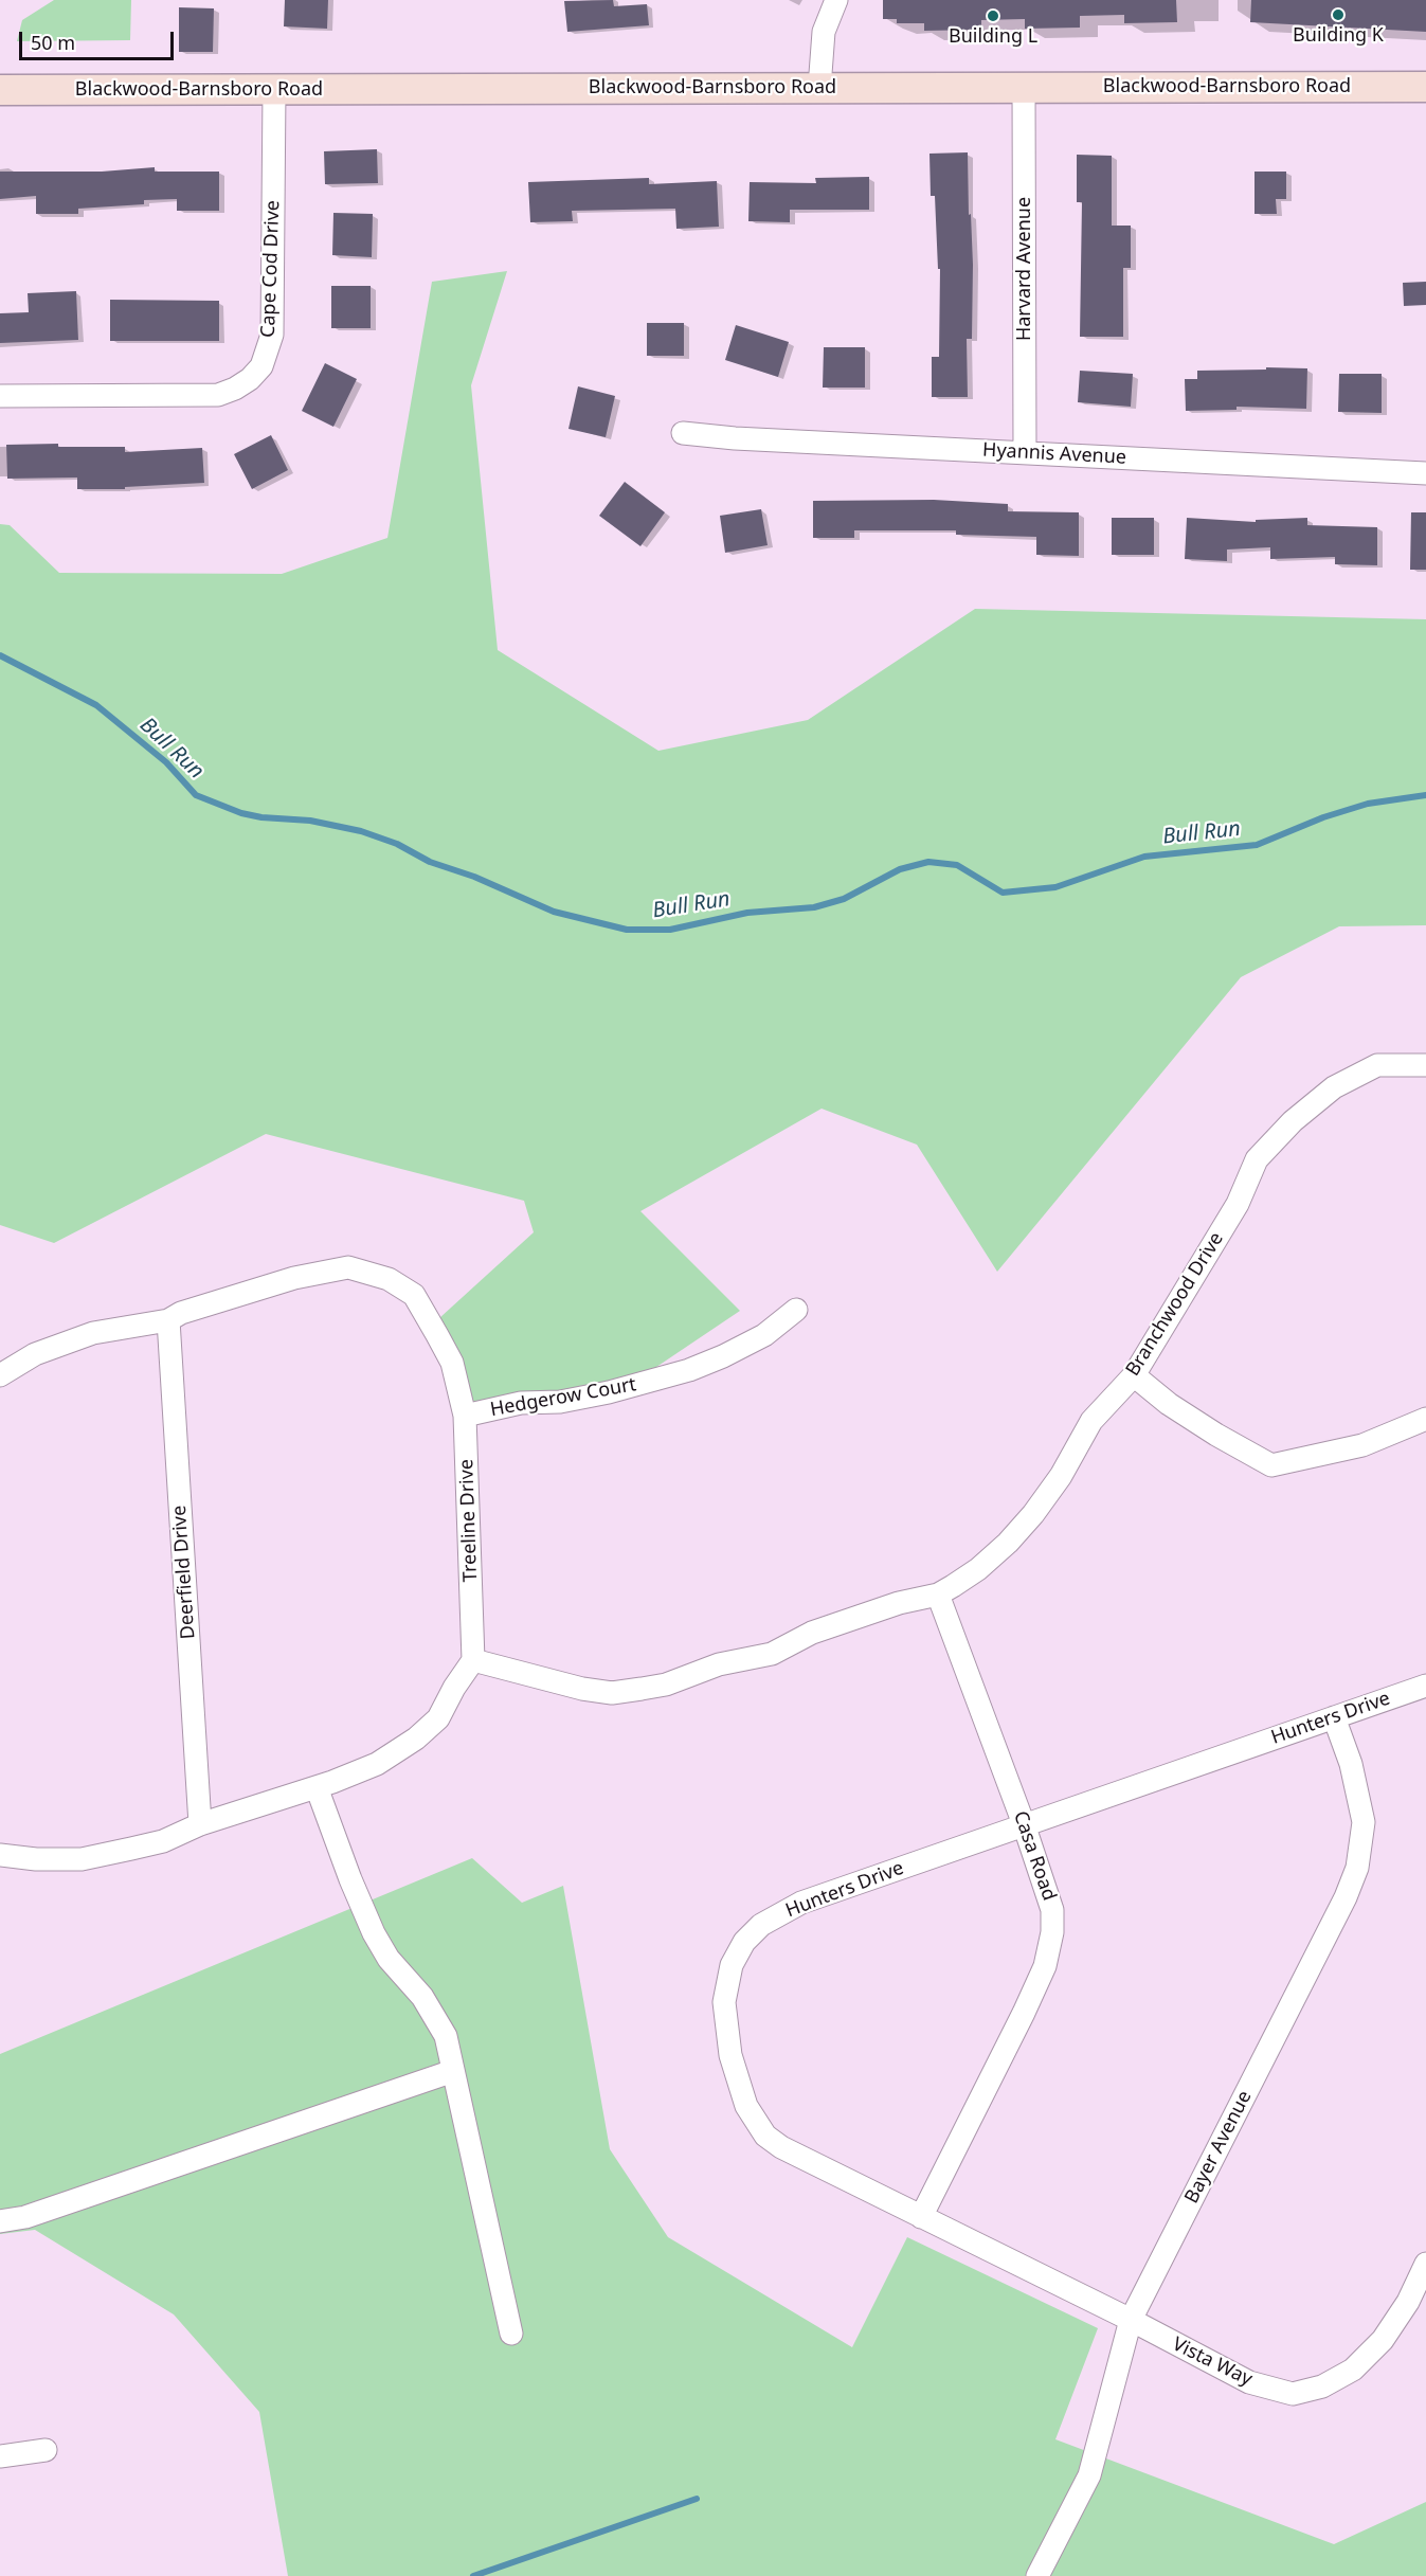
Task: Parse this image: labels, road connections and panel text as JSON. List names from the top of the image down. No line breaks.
{"streets":{"main road":["Blackwood-Barnsboro Road"],"street":["Cape Cod Drive","Harvard Avenue","Hyannis Avenue","Branchwood Drive","Hedgerow Court","Treeline Drive","Deerfield Drive","Hunters Drive","Casa Road","Bayer Avenue","Vista Way"]},"crossings":[["Blackwood-Barnsboro Road","Cape Cod Drive"],["Blackwood-Barnsboro Road","Harvard Avenue"],["Harvard Avenue","Hyannis Avenue"],["Branchwood Drive","Treeline Drive"],["Branchwood Drive","Casa Road"],["Hedgerow Court","Treeline Drive"],["Treeline Drive","Deerfield Drive"],["Hunters Drive","Casa Road"],["Hunters Drive","Bayer Avenue"],["Hunters Drive","Vista Way"],["Bayer Avenue","Vista Way"]],"water":["Bull Run"],"places":["Building K","Building L"],"scale_bar":"50 m"}
